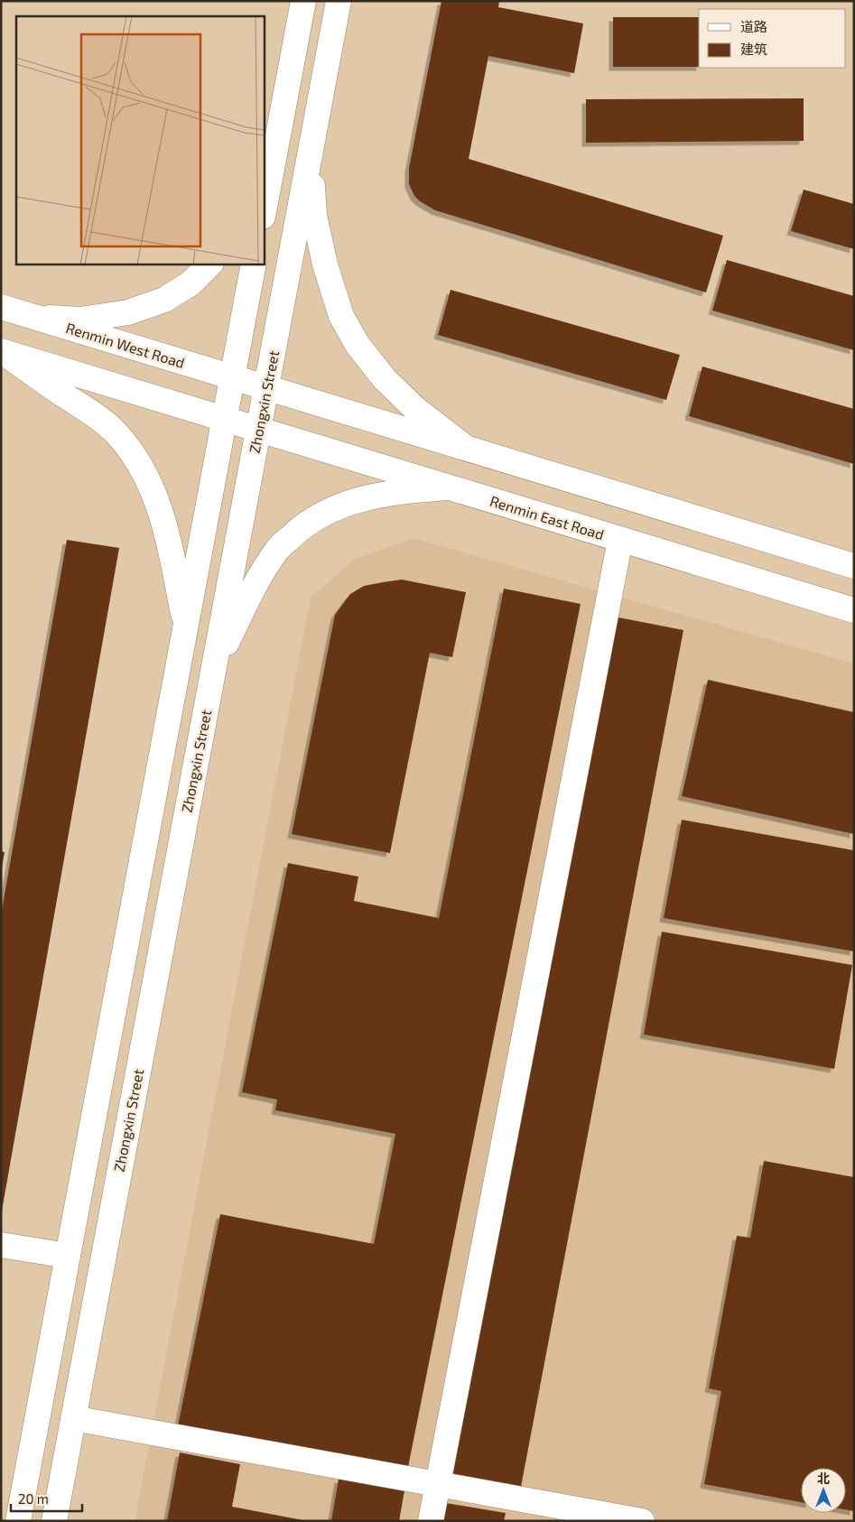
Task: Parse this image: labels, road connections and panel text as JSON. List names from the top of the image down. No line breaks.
{"streets":{"main road":["Renmin West Road","Zhongxin Street","Renmin East Road"]},"crossings":[["Renmin West Road","Zhongxin Street"],["Zhongxin Street","Renmin East Road"]],"legend":["道路","建筑"],"scale_bar":"20 m","north":"top"}
